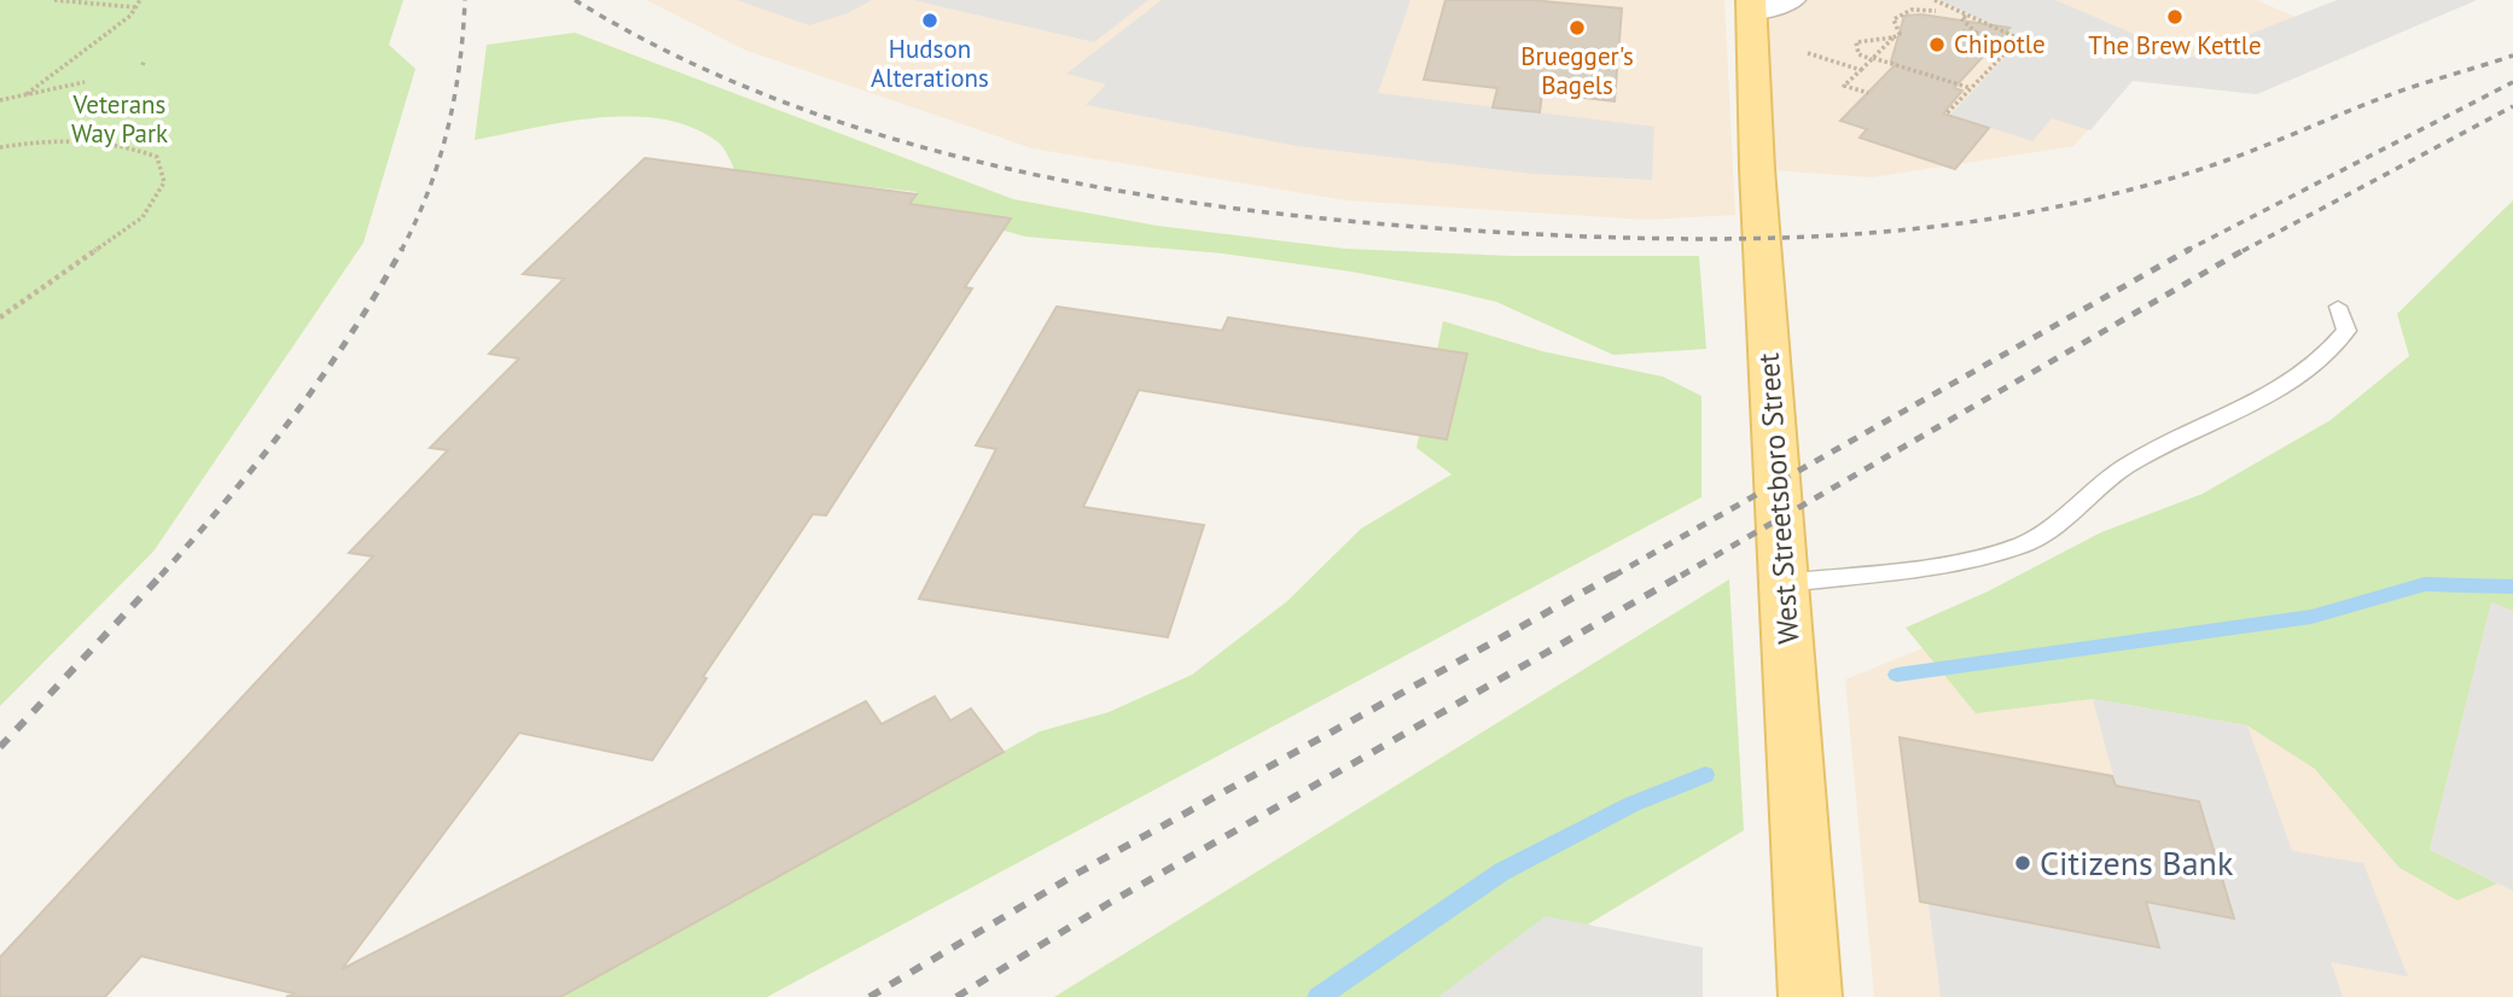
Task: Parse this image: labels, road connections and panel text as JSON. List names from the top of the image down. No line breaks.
{"streets":{"main road":["West Streetsboro Street"]},"parks":["Veterans Way Park"],"places":["The Brew Kettle","Hudson Alterations","Bruegger's Bagels","Chipotle","Citizens Bank"]}
